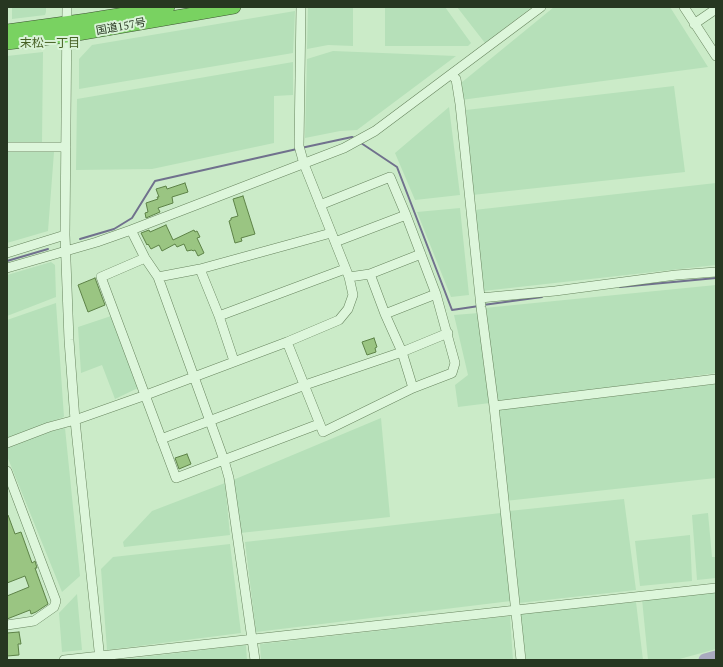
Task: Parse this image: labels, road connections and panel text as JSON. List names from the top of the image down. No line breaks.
{"streets":{"highway":["国道157号"]},"districts":["末松一丁目"]}
